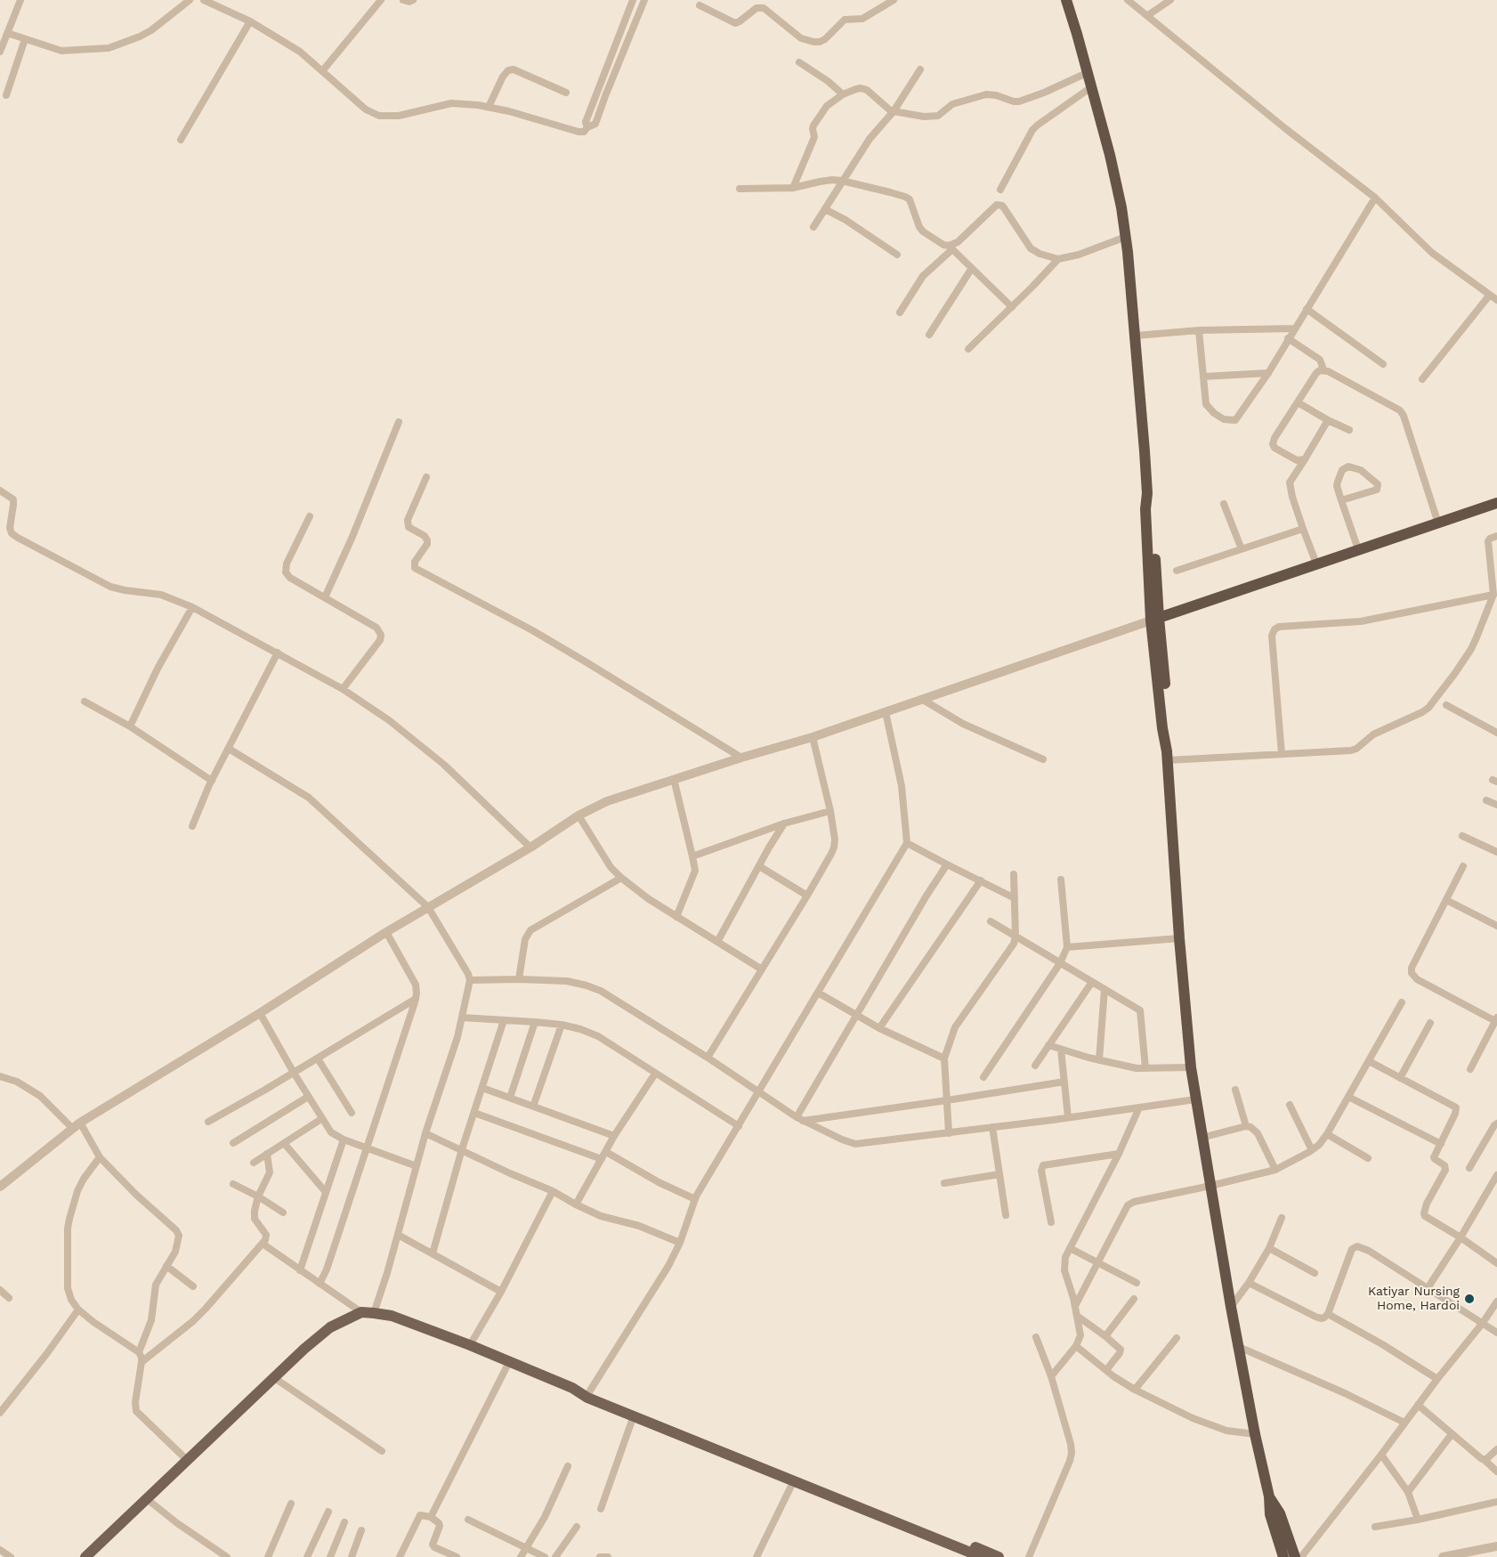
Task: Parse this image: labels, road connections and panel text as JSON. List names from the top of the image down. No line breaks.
{"places":["Katiyar Nursing Home, Hardoi"]}
